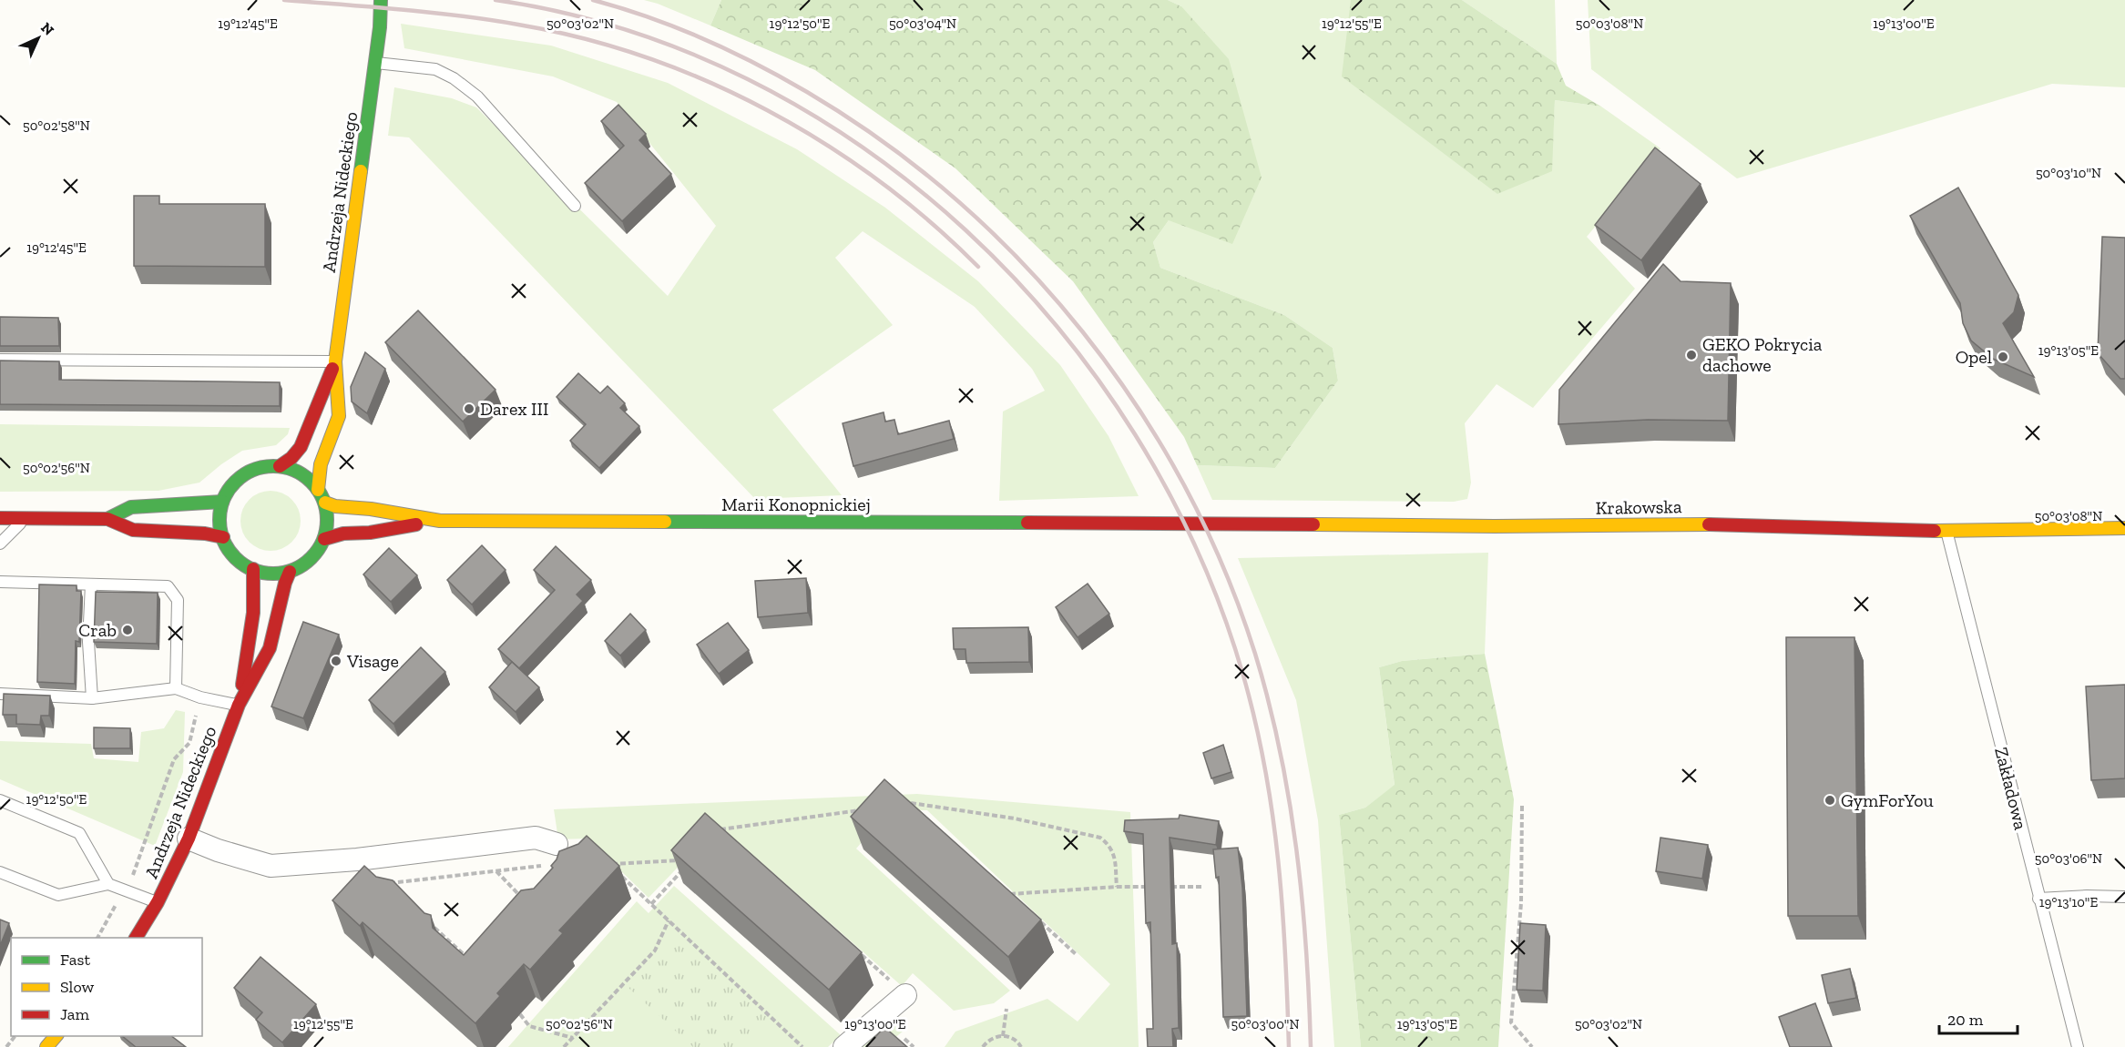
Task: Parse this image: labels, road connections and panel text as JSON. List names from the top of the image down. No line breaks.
{"streets":{"street":["Andrzeja Nideckiego","Marii Konopnickiej","Krakowska"],"lane":["Zakładowa"]},"crossings":[["Andrzeja Nideckiego","Marii Konopnickiej"],["Marii Konopnickiej","Krakowska"],["Krakowska","Zakładowa"]],"places":["GEKO Pokrycia dachowe","Opel","Darex III","Crab","Visage","GymForYou"],"legend":["Fast","Slow","Jam"],"scale_bar":"20 m","north":"top right","coordinates":["19°12'45\"E","50°03'02\"N","19°12'50\"E","50°03'04\"N","19°12'55\"E","50°03'08\"N","19°13'00\"E","50°02'58\"N","50°03'10\"N","19°13'05\"E","50°02'56\"N","50°03'06\"N","19°13'10\"E","50°03'00\"N"]}
